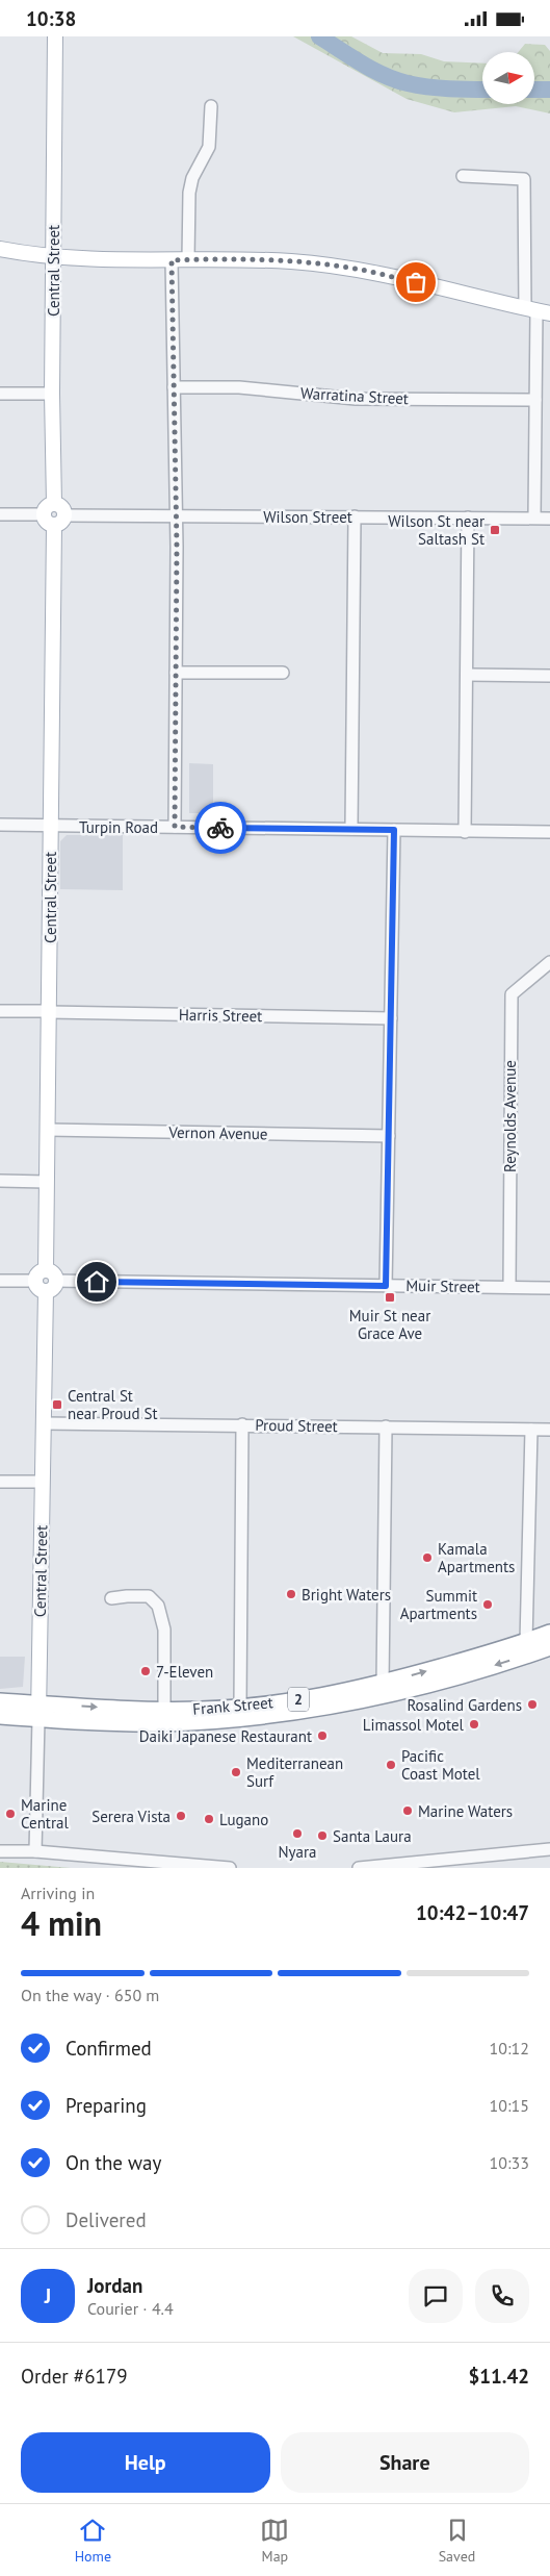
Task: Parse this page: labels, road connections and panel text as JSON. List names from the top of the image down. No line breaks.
{"streets":{"highway":["2","Frank Street"],"main road":["Central Street"],"street":["Warratina Street","Wilson Street","Turpin Road","Harris Street","Reynolds Avenue","Vernon Avenue","Muir Street","Proud Street"]},"crossings":[["Central Street","Wilson Street"],["Central Street","Turpin Road"],["Central Street","Harris Street"],["Central Street","Vernon Avenue"],["Central Street","Muir Street"],["Central Street","Proud Street"],["Central Street","Frank Street"],["Reynolds Avenue","Muir Street"]],"places":{"transit":["Wilson St near Saltash St","Muir St near Grace Ave","Central St near Proud St"],"other":["Kamala Apartments","Bright Waters","Summit Apartments","7-Eleven","Rosalind Gardens","Limassol Motel","Daiki Japanese Restaurant","Pacific Coast Motel","Mediterranean Surf","Marine Waters","Marine Central","Serera Vista","Lugano","Nyara","Santa Laura"]},"north":"right","page":{"status":"10:38","heading":["4 min","Arriving in","10:42–10:47"],"panel":["Jordan","Courier · 4.4","Order #6179","$11.42"],"bar":"On the way · 650 m","list":[["Confirmed","10:12"],["Preparing","10:15"],["On the way","10:33"],"Delivered"],"round":"J","buttons":["Help","Share"],"tabs":["Home","Map","Saved"]}}
